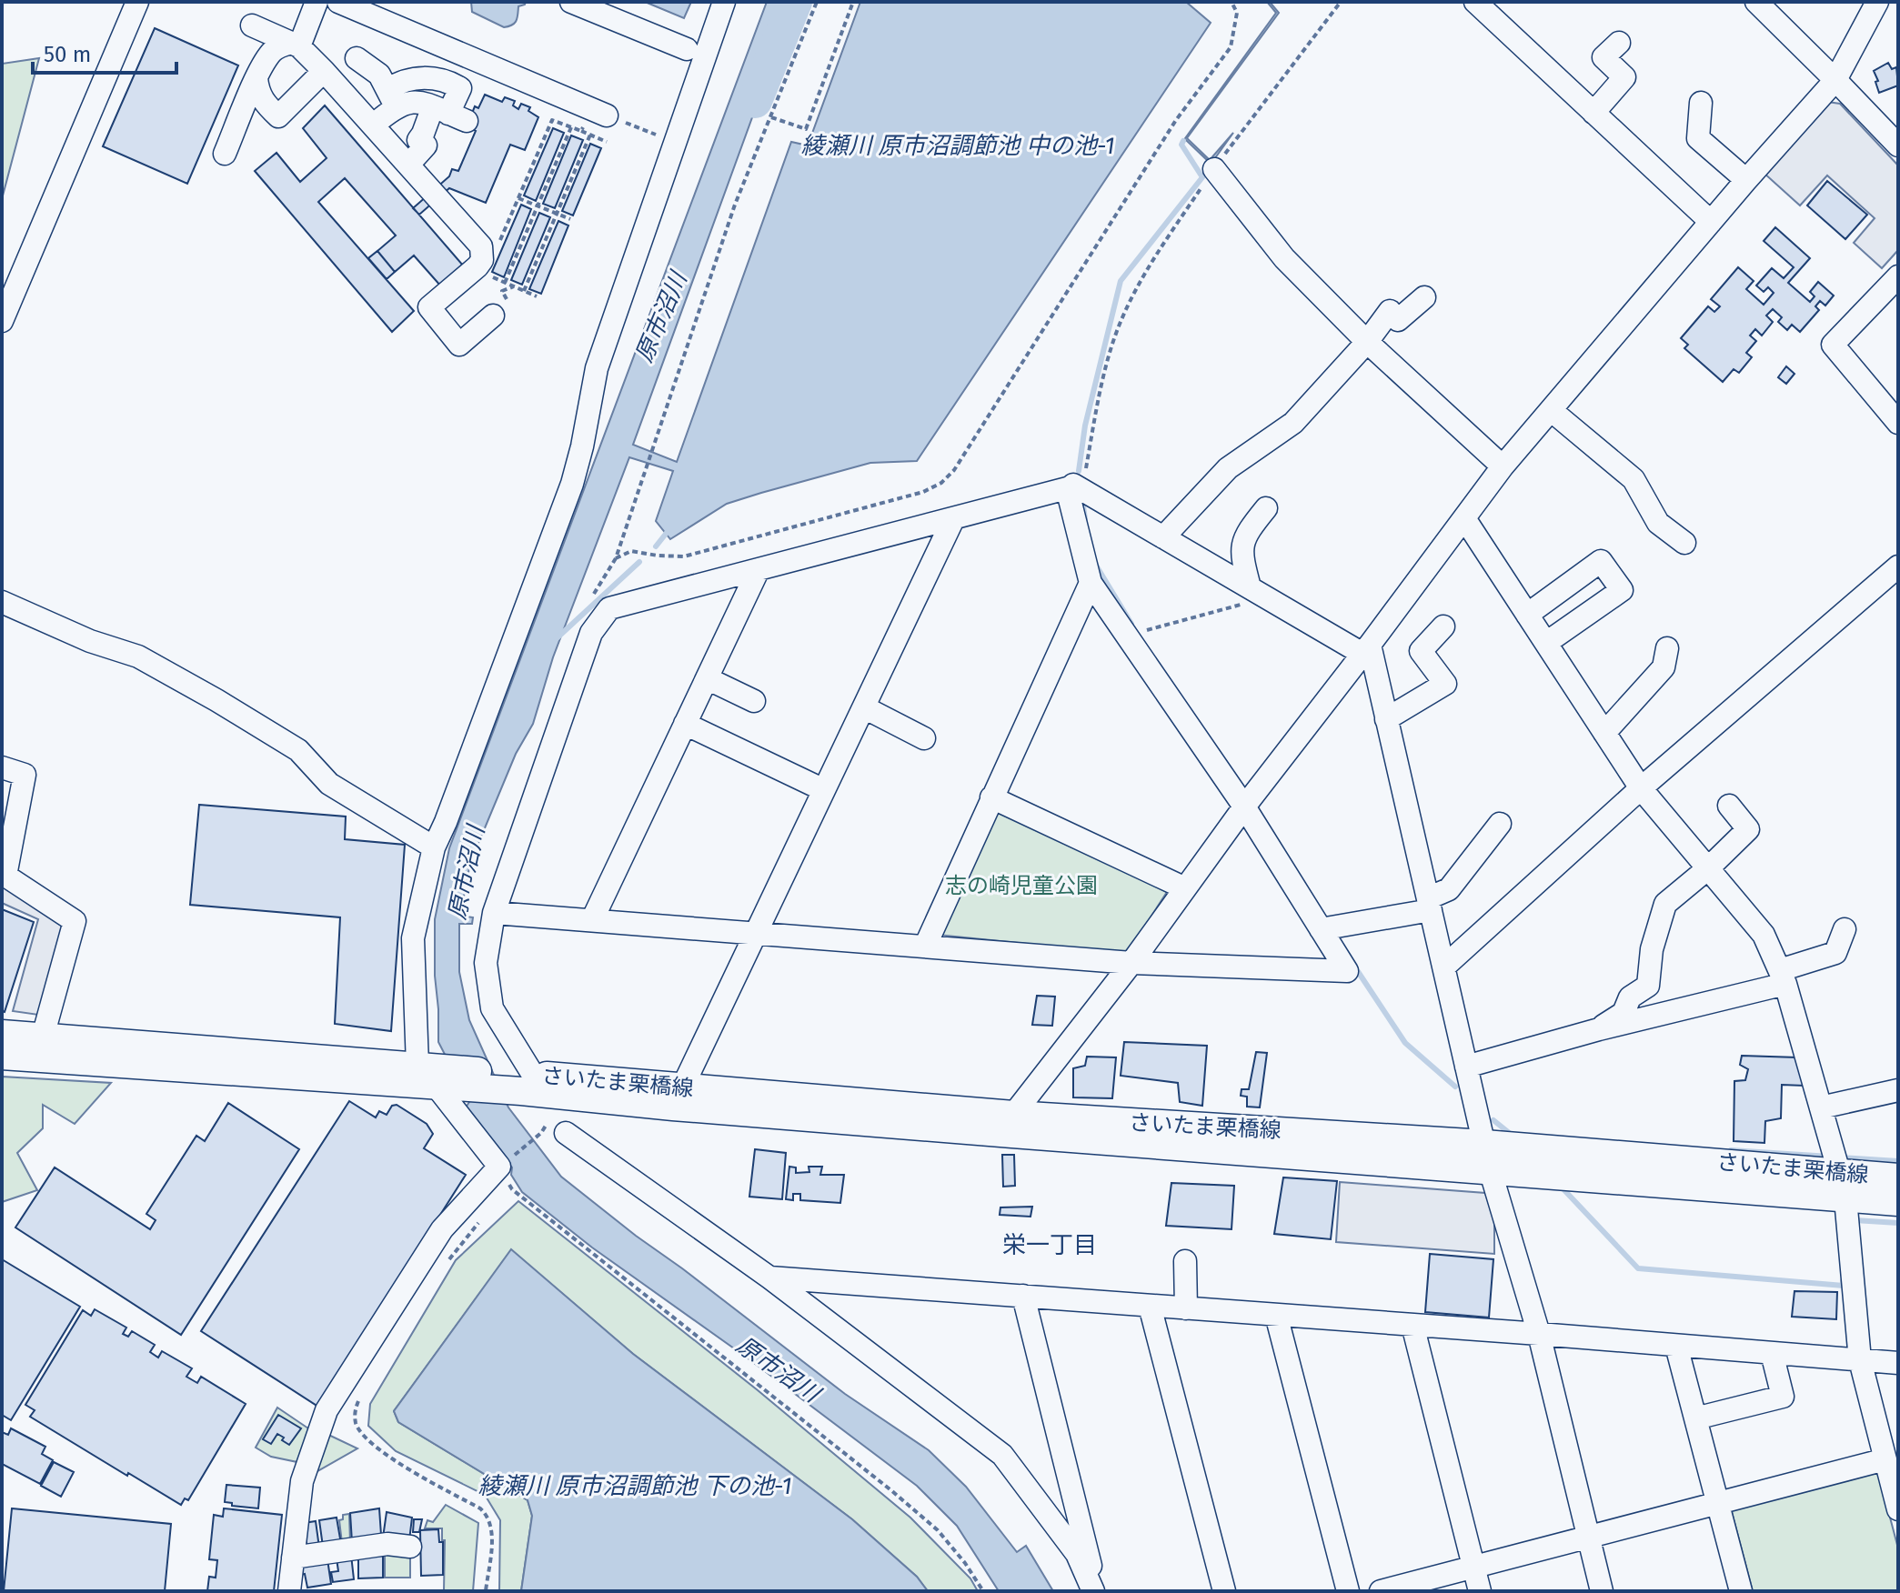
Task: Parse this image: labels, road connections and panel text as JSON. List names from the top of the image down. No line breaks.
{"streets":{"main road":["さいたま栗橋線"]},"districts":["栄一丁目"],"water":["綾瀬川 原市沼調節池 中の池-1","原市沼川","綾瀬川 原市沼調節池 下の池-1"],"parks":["志の崎児童公園"],"scale_bar":"50 m"}
